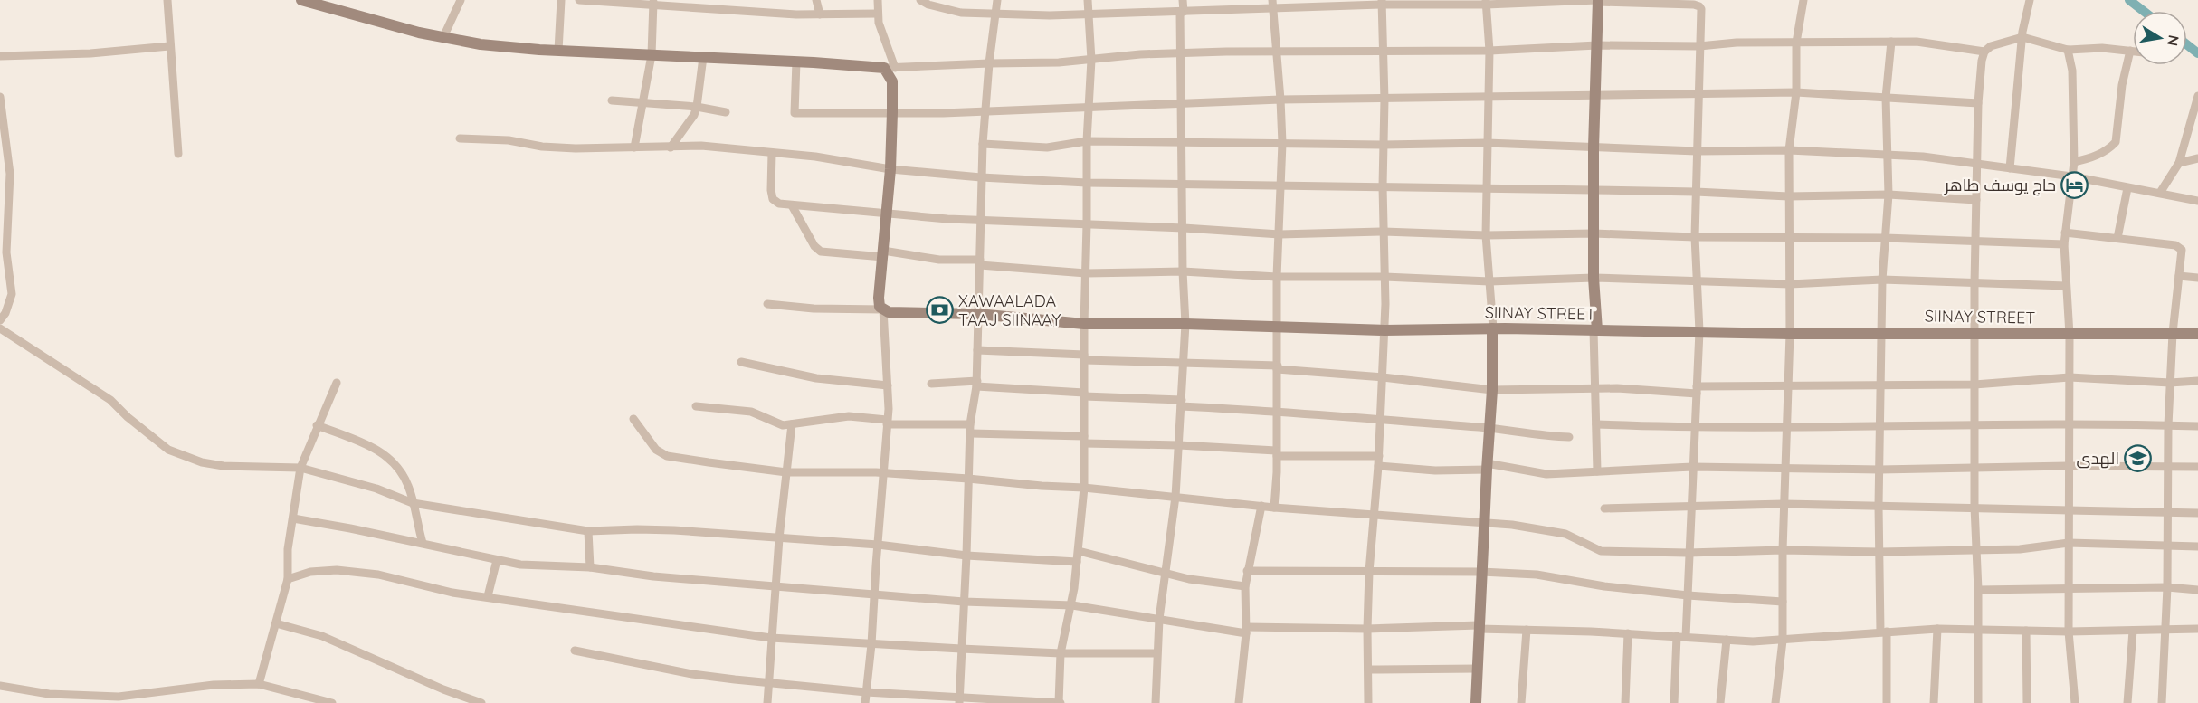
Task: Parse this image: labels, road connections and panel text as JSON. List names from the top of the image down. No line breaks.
{"streets":{"street":["SIINAY STREET"]},"places":{"hotel":["حاج يوسف طاهر"],"bank":["XAWAALADA TAAJ SIINAAY"],"school or university":["الهدى"]},"north":"right"}
